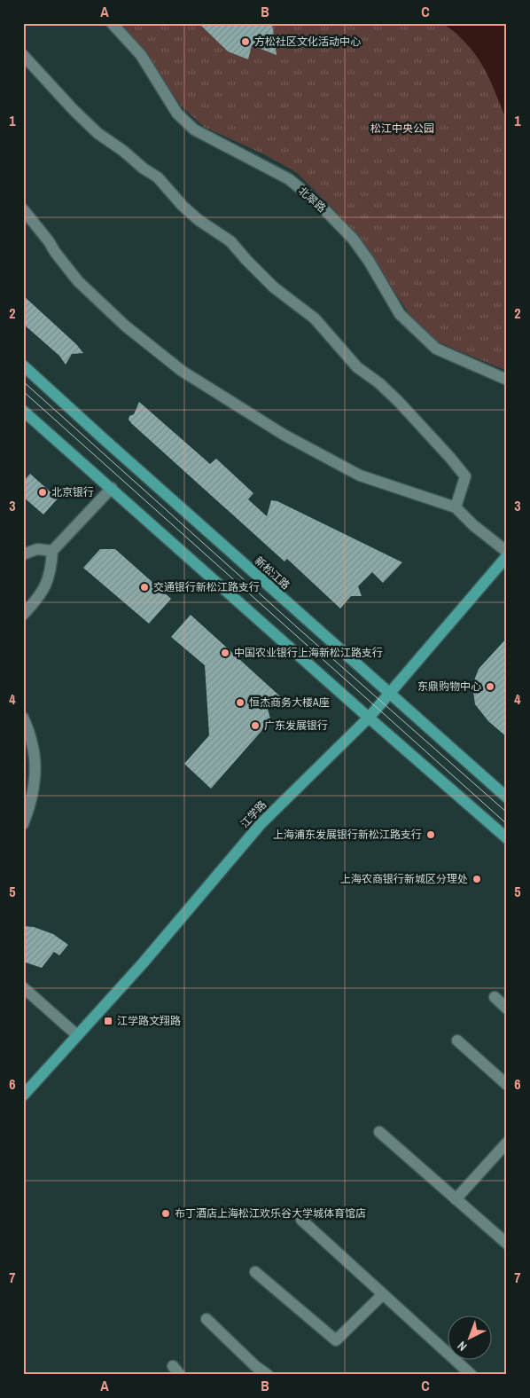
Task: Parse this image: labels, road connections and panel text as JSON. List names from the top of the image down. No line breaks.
{"streets":{"main road":["新松江路","江学路"],"street":["北翠路"]},"crossings":[["新松江路","江学路"]],"parks":["松江中央公园"],"places":{"other":["方松社区文化活动中心","北京银行","交通银行新松江路支行","中国农业银行上海新松江路支行","东鼎购物中心","恒杰商务大楼A座","广东发展银行","上海浦东发展银行新松江路支行","上海农商银行新城区分理处","布丁酒店上海松江欢乐谷大学城体育馆店"],"transit":["江学路文翔路"]},"north":"bottom left","grid":{"columns":["A","B","C"],"rows":["1","2","3","4","5","6","7"]}}
